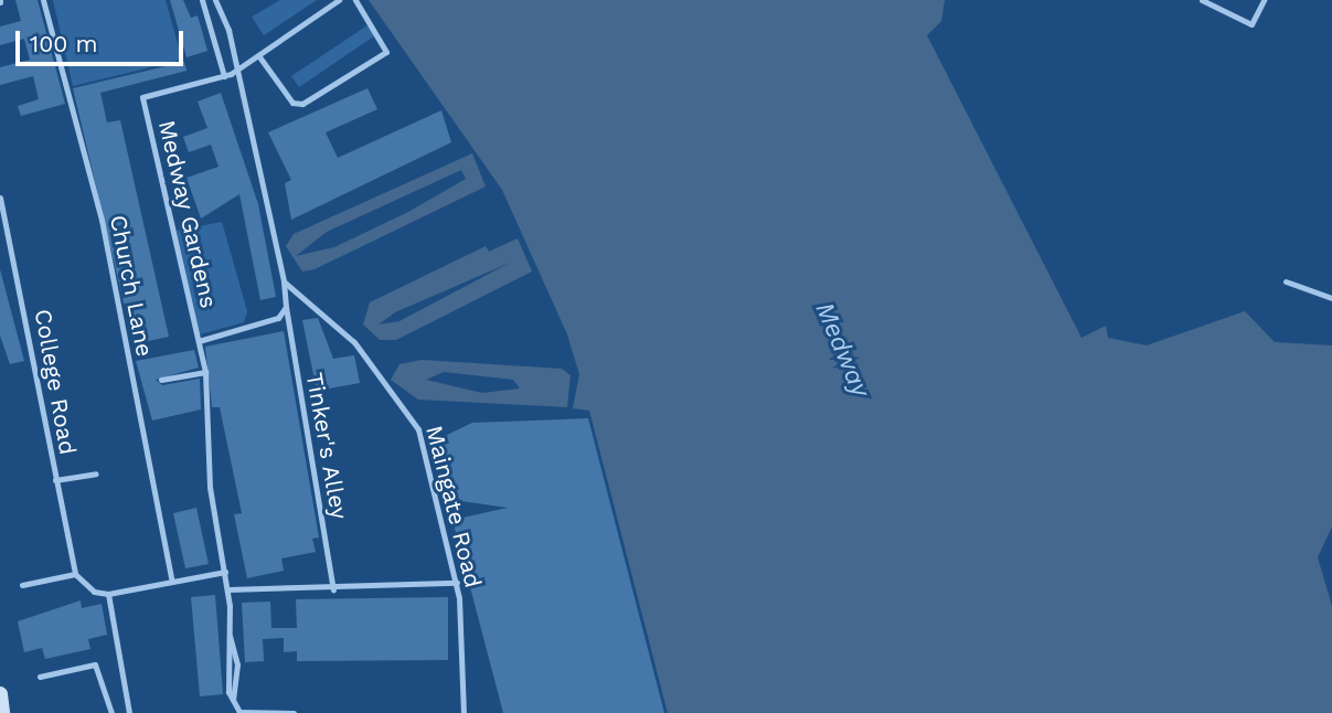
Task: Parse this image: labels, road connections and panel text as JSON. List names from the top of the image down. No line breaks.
{"streets":{"lane":["Medway Gardens","Church Lane","College Road","Tinker's Alley","Maingate Road"]},"crossings":[["Tinker's Alley","Maingate Road"]],"water":["Medway"],"scale_bar":"100 m"}
